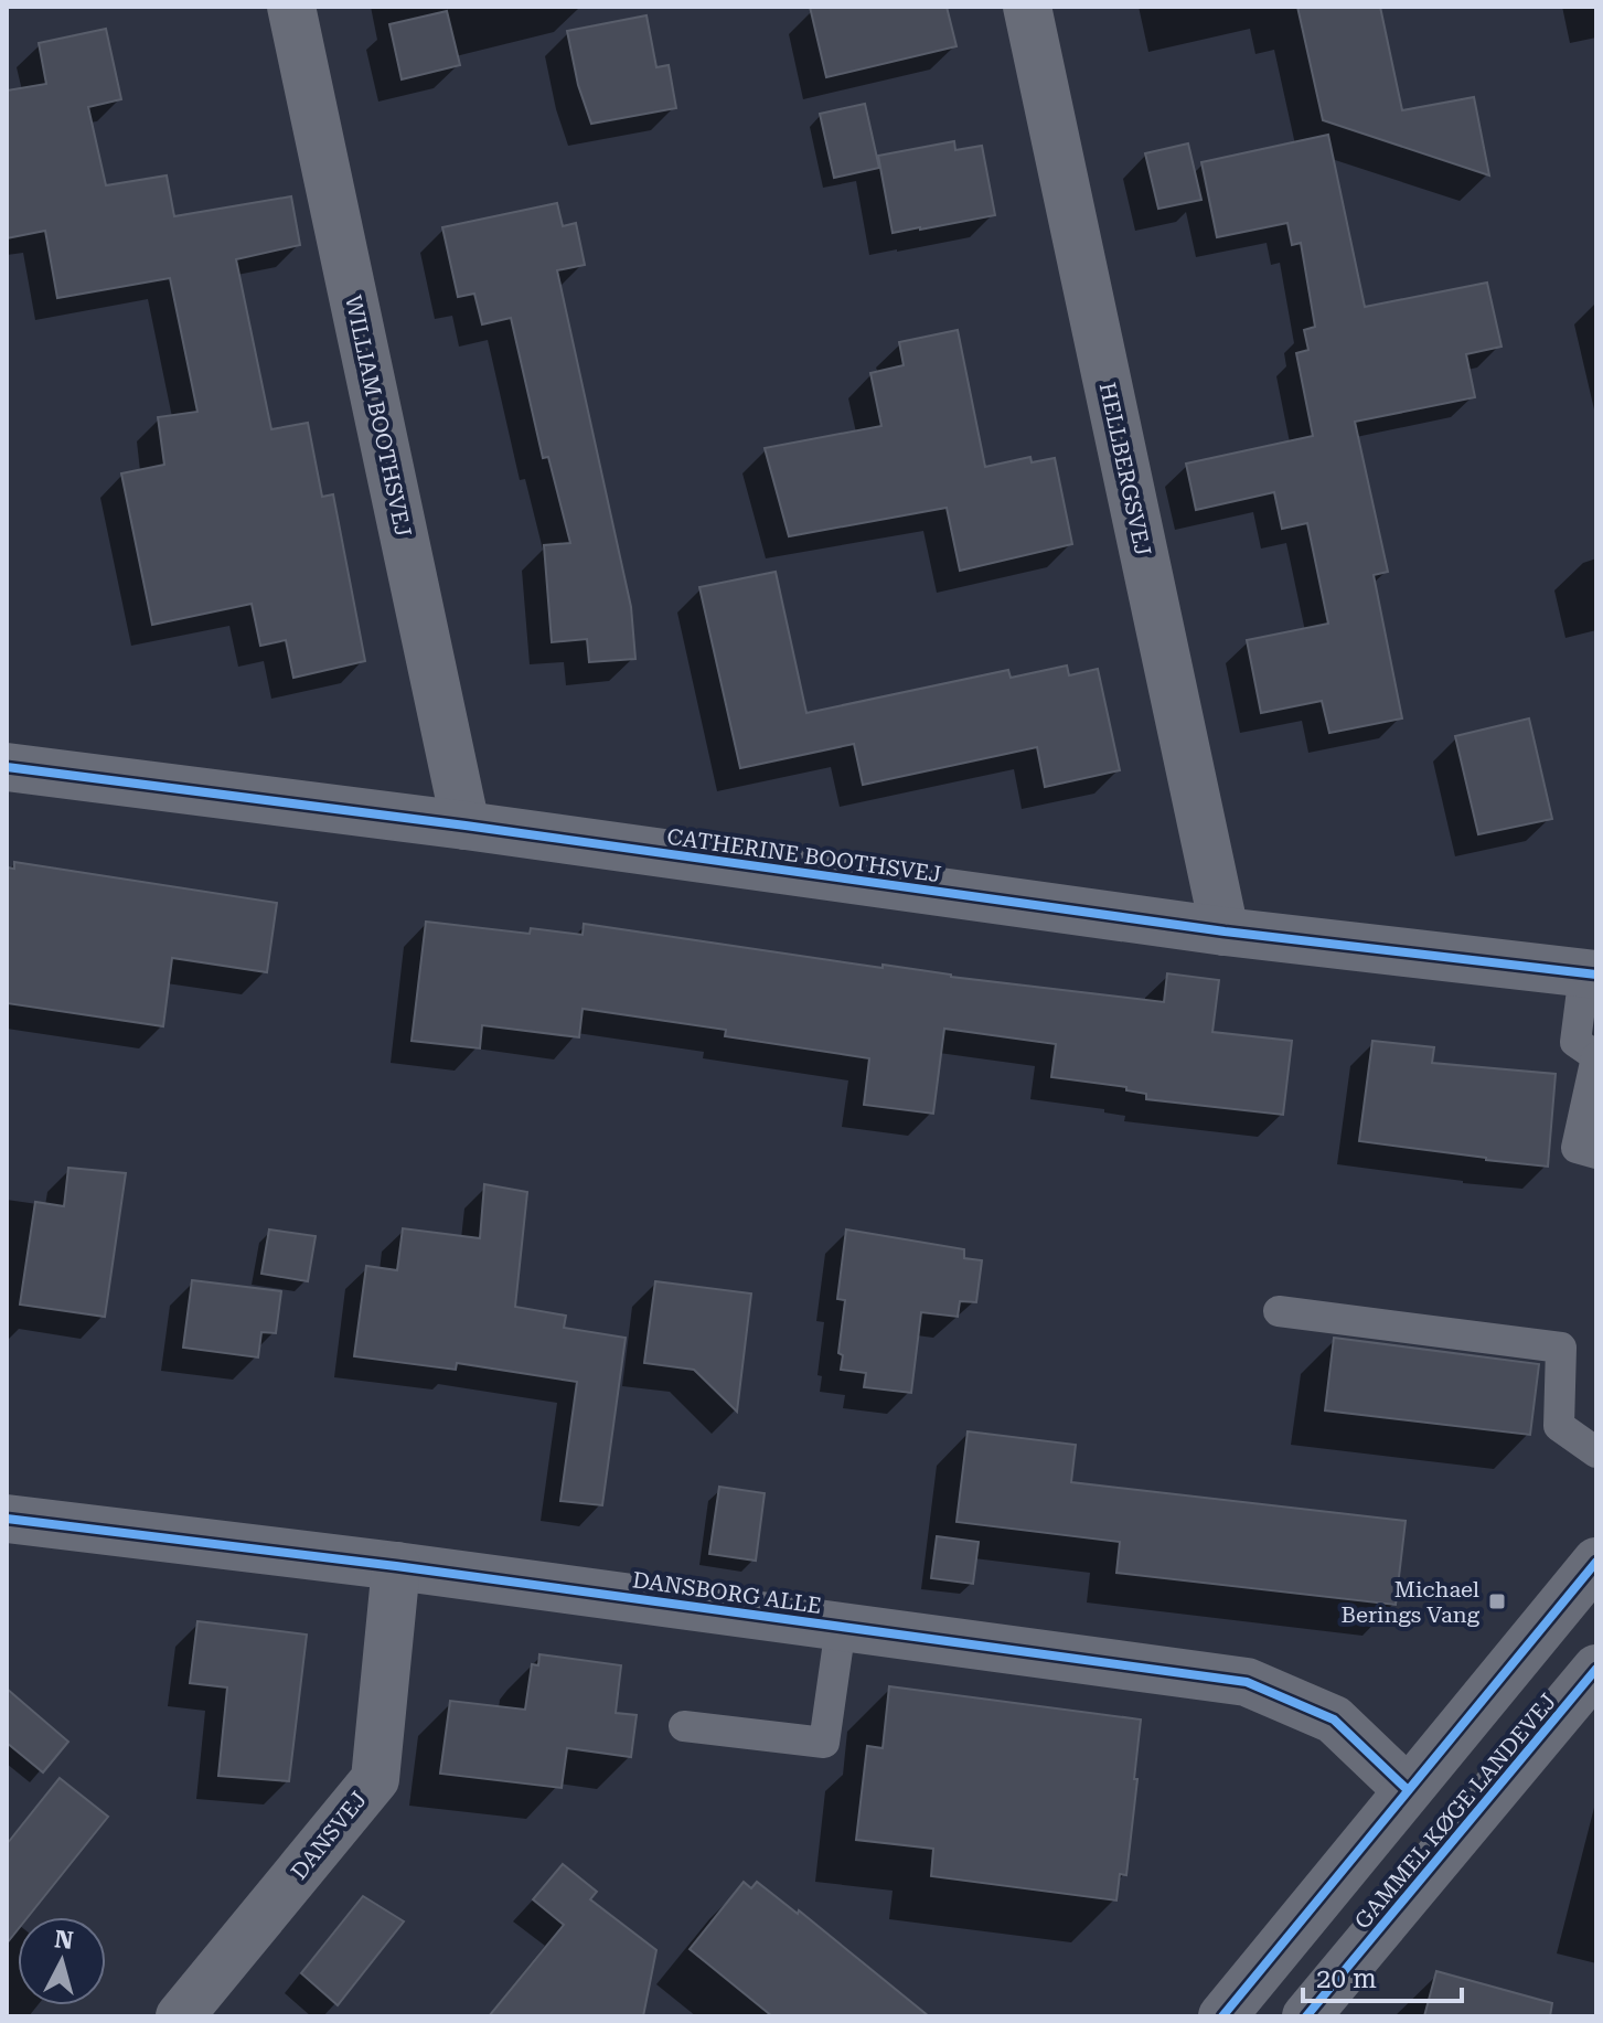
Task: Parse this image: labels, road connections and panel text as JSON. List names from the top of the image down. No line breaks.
{"streets":{"street":["WILLIAM BOOTHSVEJ","HELLBERGSVEJ","CATHERINE BOOTHSVEJ","DANSBORG ALLE","GAMMEL KØGE LANDEVEJ","DANSVEJ"]},"crossings":[["WILLIAM BOOTHSVEJ","CATHERINE BOOTHSVEJ"],["HELLBERGSVEJ","CATHERINE BOOTHSVEJ"],["DANSBORG ALLE","DANSVEJ"]],"places":{"transit":["Michael Berings Vang"]},"scale_bar":"20 m","north":"top"}
